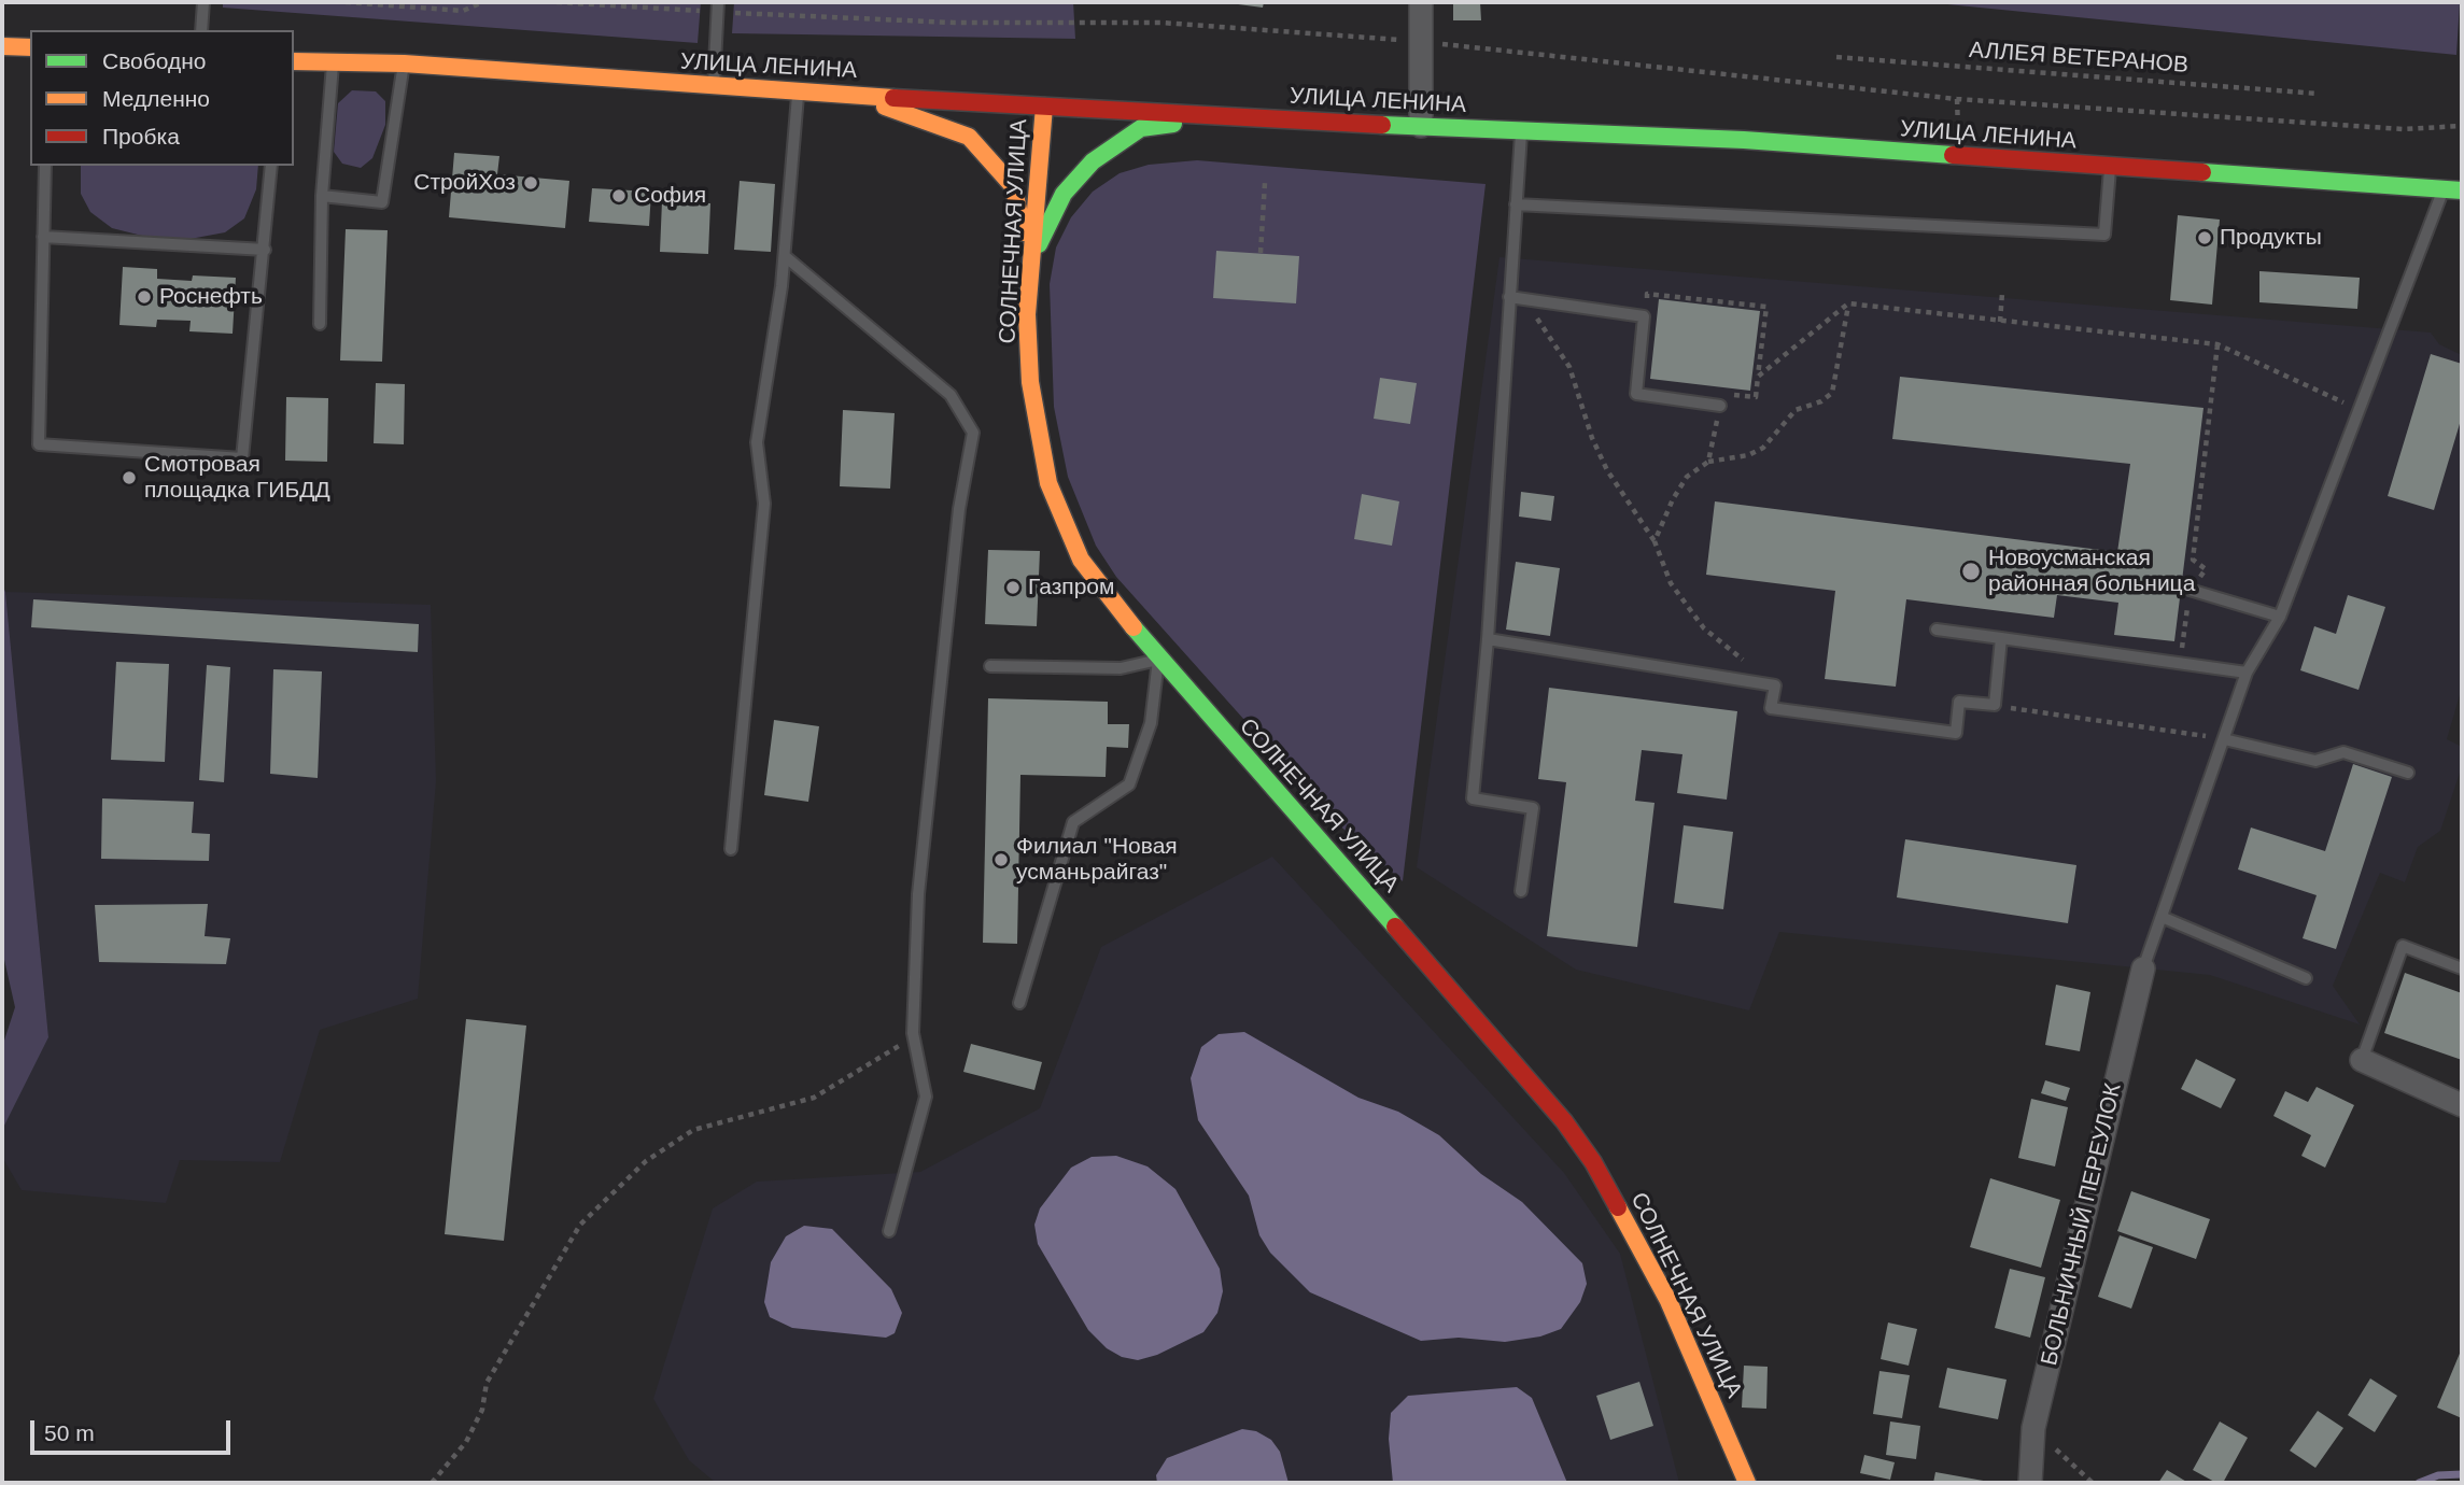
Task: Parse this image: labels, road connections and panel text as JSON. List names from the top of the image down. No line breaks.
{"streets":{"main road":["УЛИЦА ЛЕНИНА","СОЛНЕЧНАЯ УЛИЦА"],"street":["БОЛЬНИЧНЫЙ ПЕРЕУЛОК"],"path":["АЛЛЕЯ ВЕТЕРАНОВ"]},"crossings":[["УЛИЦА ЛЕНИНА","СОЛНЕЧНАЯ УЛИЦА"]],"places":["СтройХоз","София","Продукты","Роснефть","Смотровая площадка ГИБДД","Новоусманская районная больница","Газпром","Филиал \"Новая усманьрайгаз\""],"legend":["Свободно","Медленно","Пробка"],"scale_bar":"50 m"}
